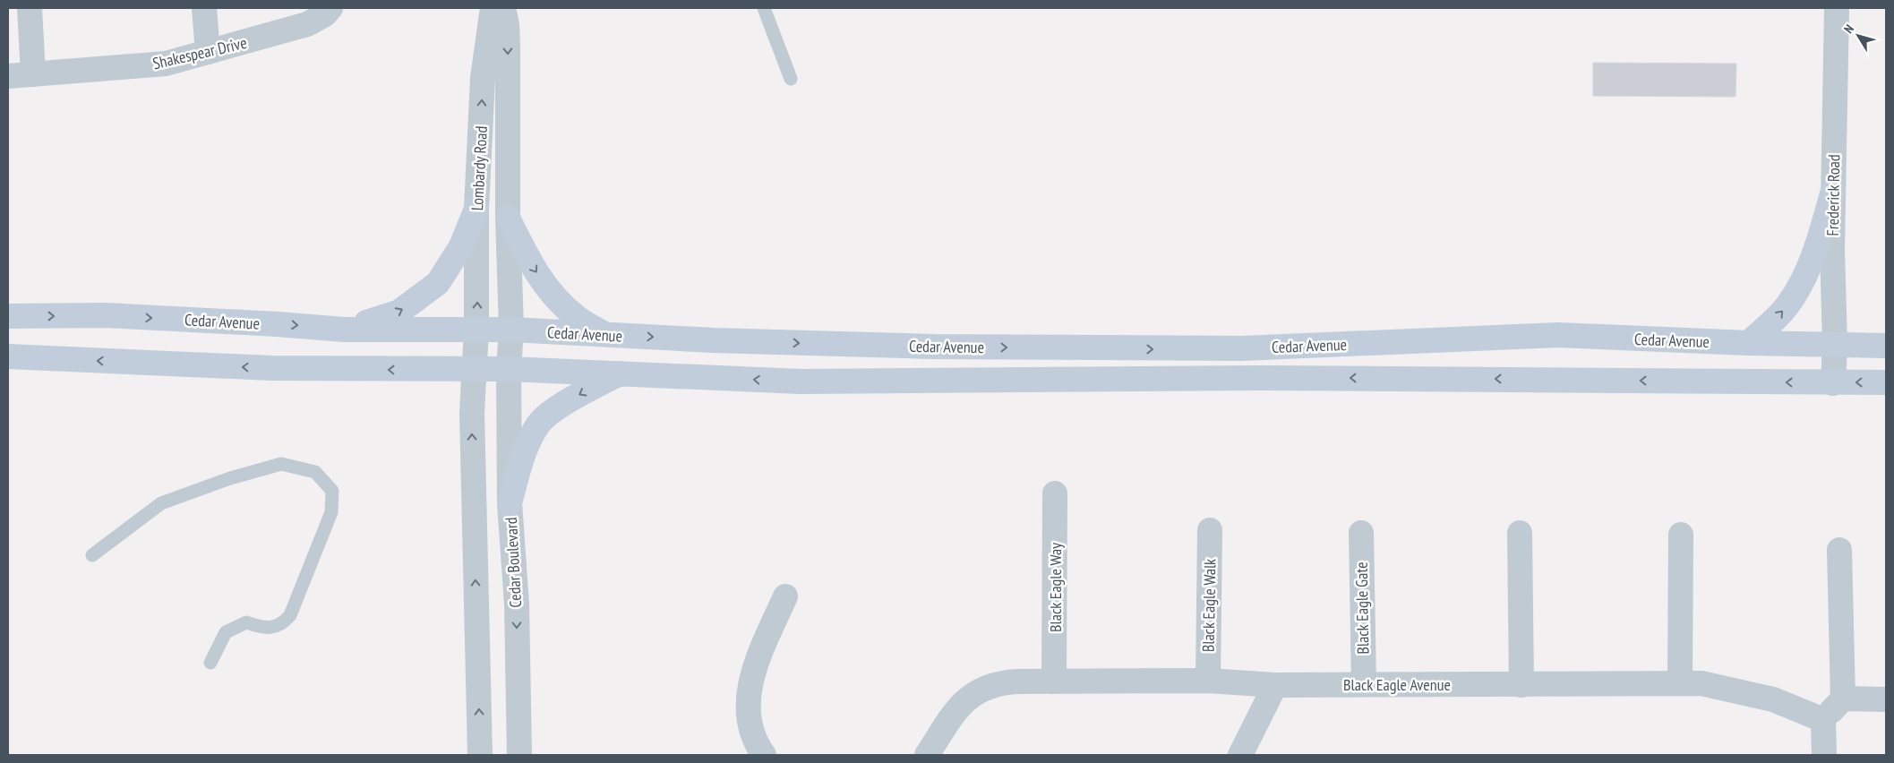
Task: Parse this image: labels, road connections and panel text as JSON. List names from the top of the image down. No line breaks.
{"streets":{"main road":["Cedar Avenue"],"street":["Shakespear Drive","Lombardy Road","Frederick Road","Cedar Boulevard","Black Eagle Way","Black Eagle Walk","Black Eagle Gate","Black Eagle Avenue"]},"crossings":[["Lombardy Road","Cedar Avenue"],["Lombardy Road","Cedar Boulevard"],["Frederick Road","Cedar Avenue"],["Cedar Avenue","Cedar Boulevard"],["Black Eagle Way","Black Eagle Avenue"],["Black Eagle Walk","Black Eagle Avenue"],["Black Eagle Gate","Black Eagle Avenue"]],"north":"top left"}
